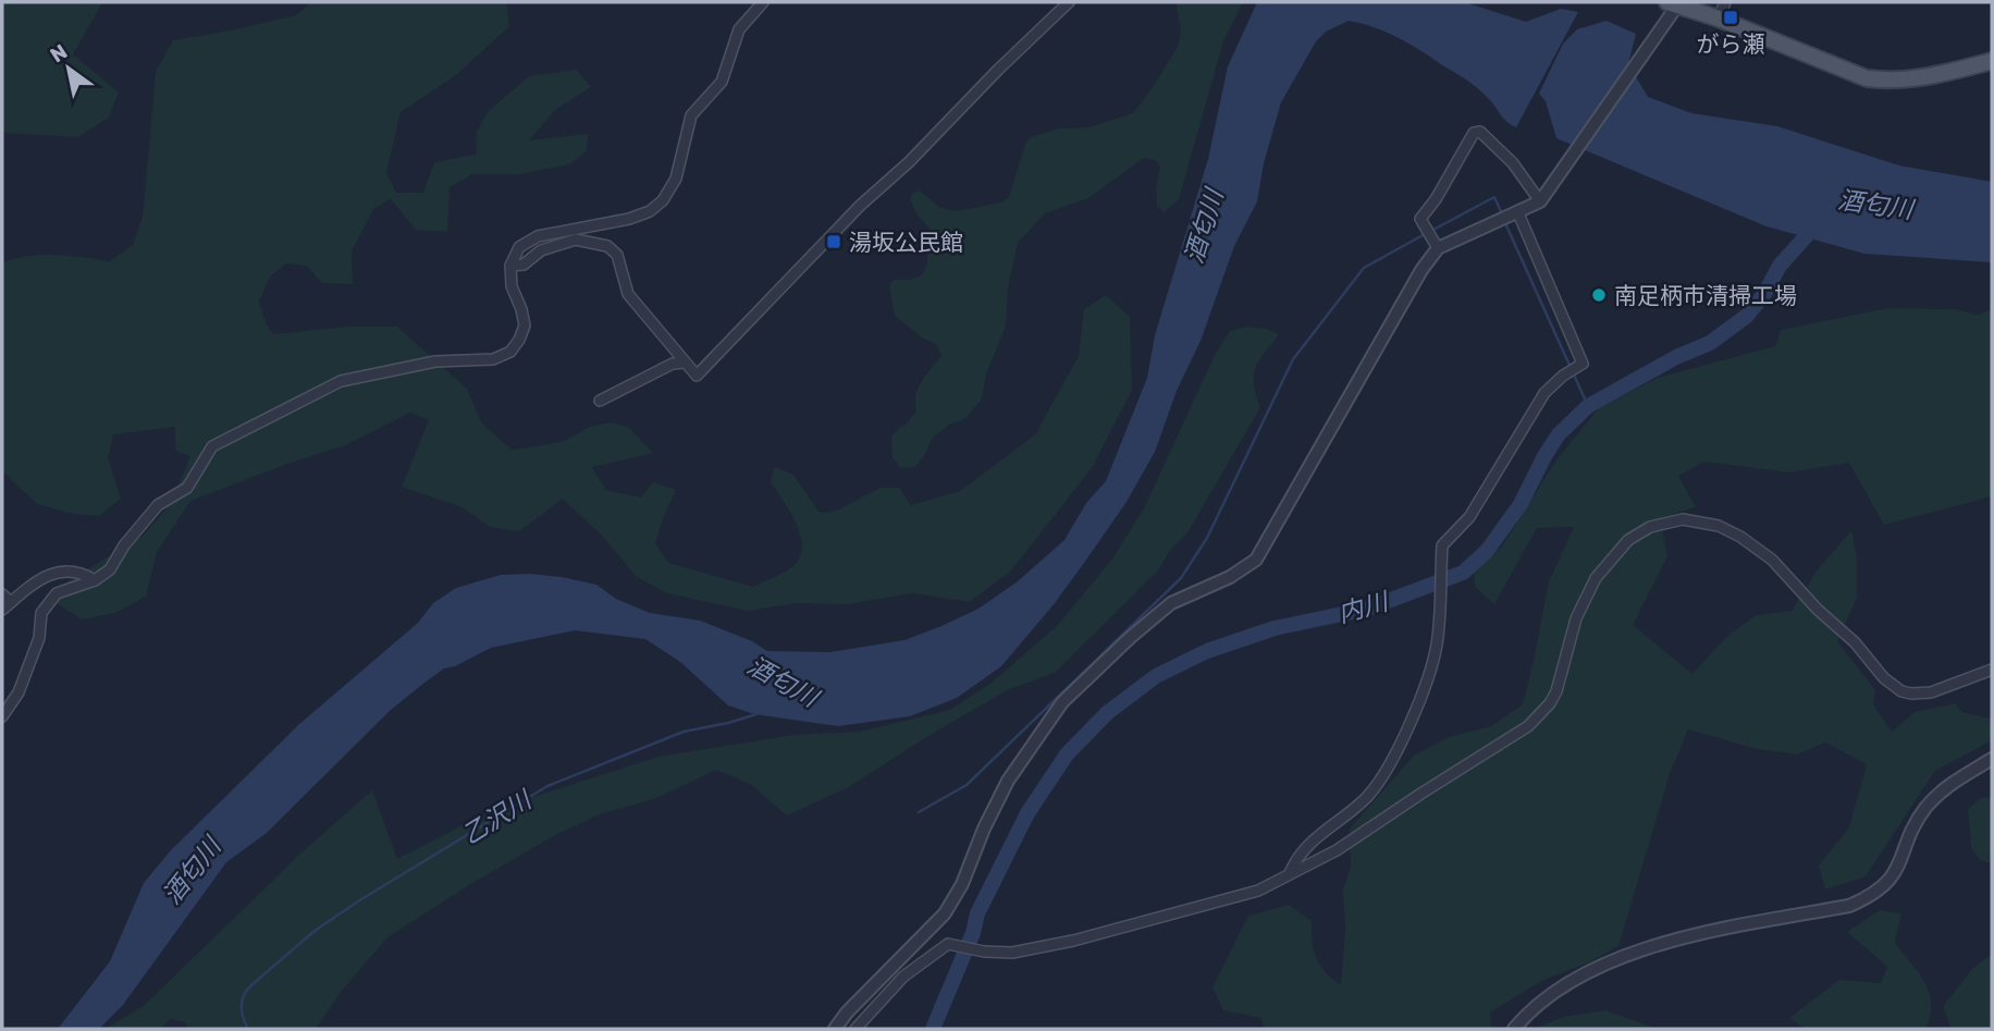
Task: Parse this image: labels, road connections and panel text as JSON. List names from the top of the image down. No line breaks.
{"water":["酒匂川","内川","乙沢川"],"places":{"transit":["がら瀬","湯坂公民館"],"other":["南足柄市清掃工場"]},"north":"top left"}
